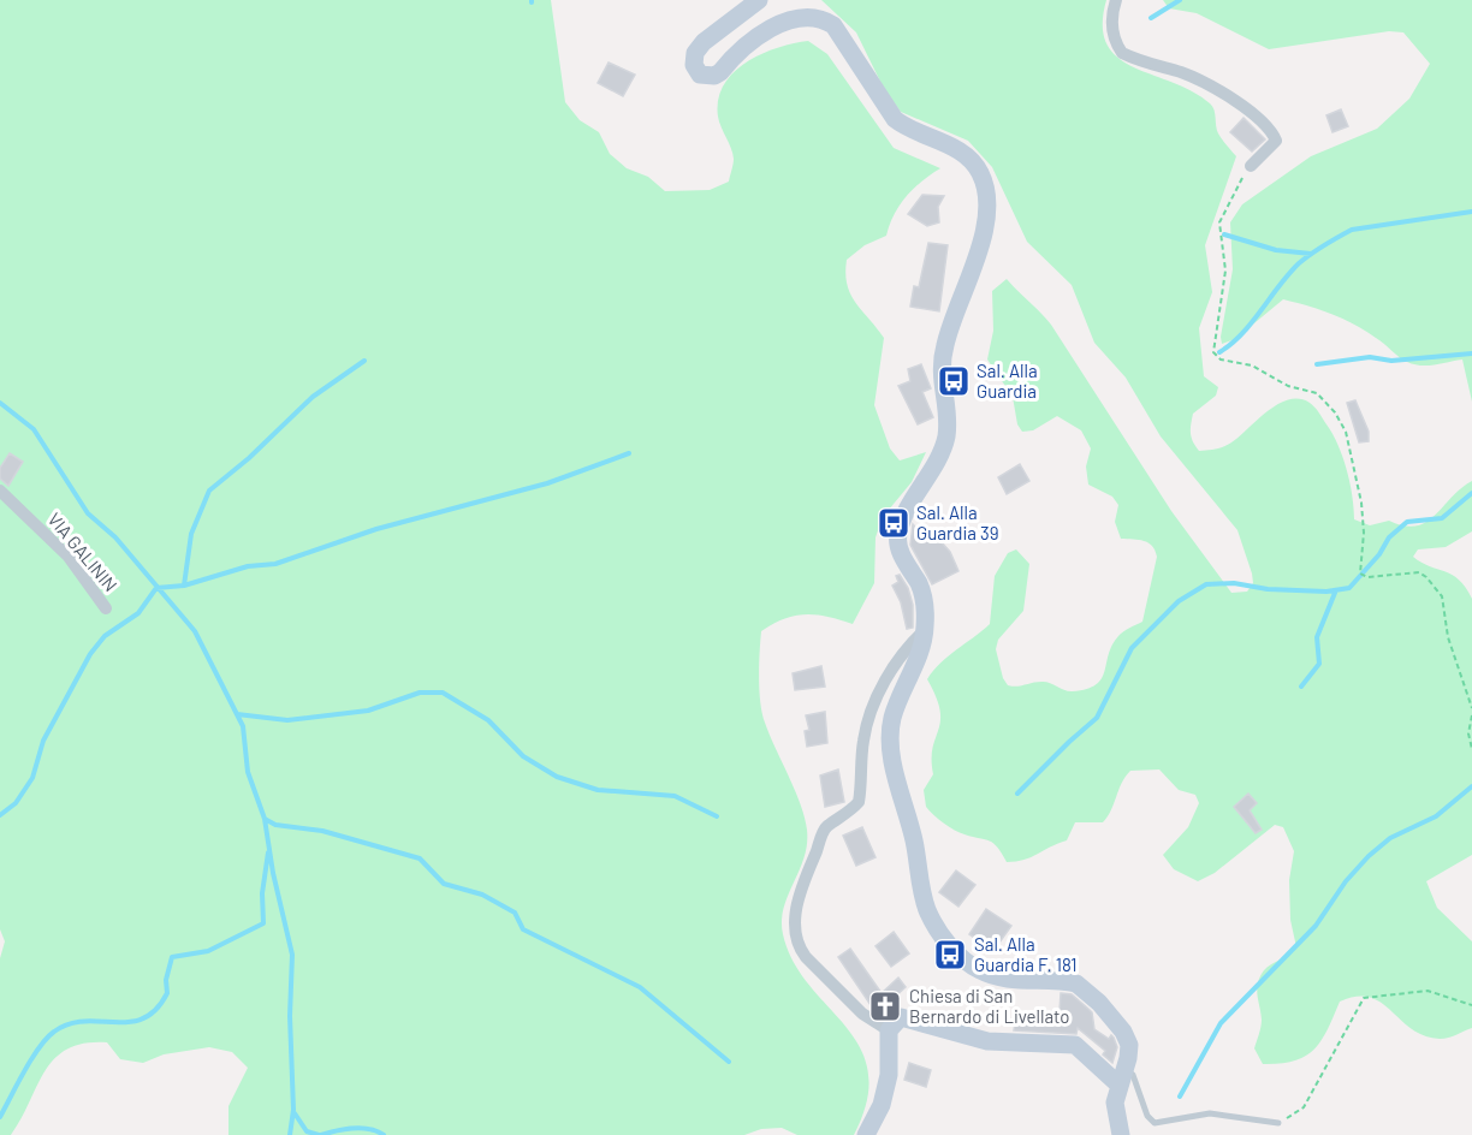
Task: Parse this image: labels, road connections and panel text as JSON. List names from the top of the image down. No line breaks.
{"streets":{"street":["VIA GALININ"]},"places":{"bus stop":["Sal. Alla Guardia","Sal. Alla Guardia 39","Sal. Alla Guardia F. 181"],"church":["Chiesa di San Bernardo di Livellato"]}}
